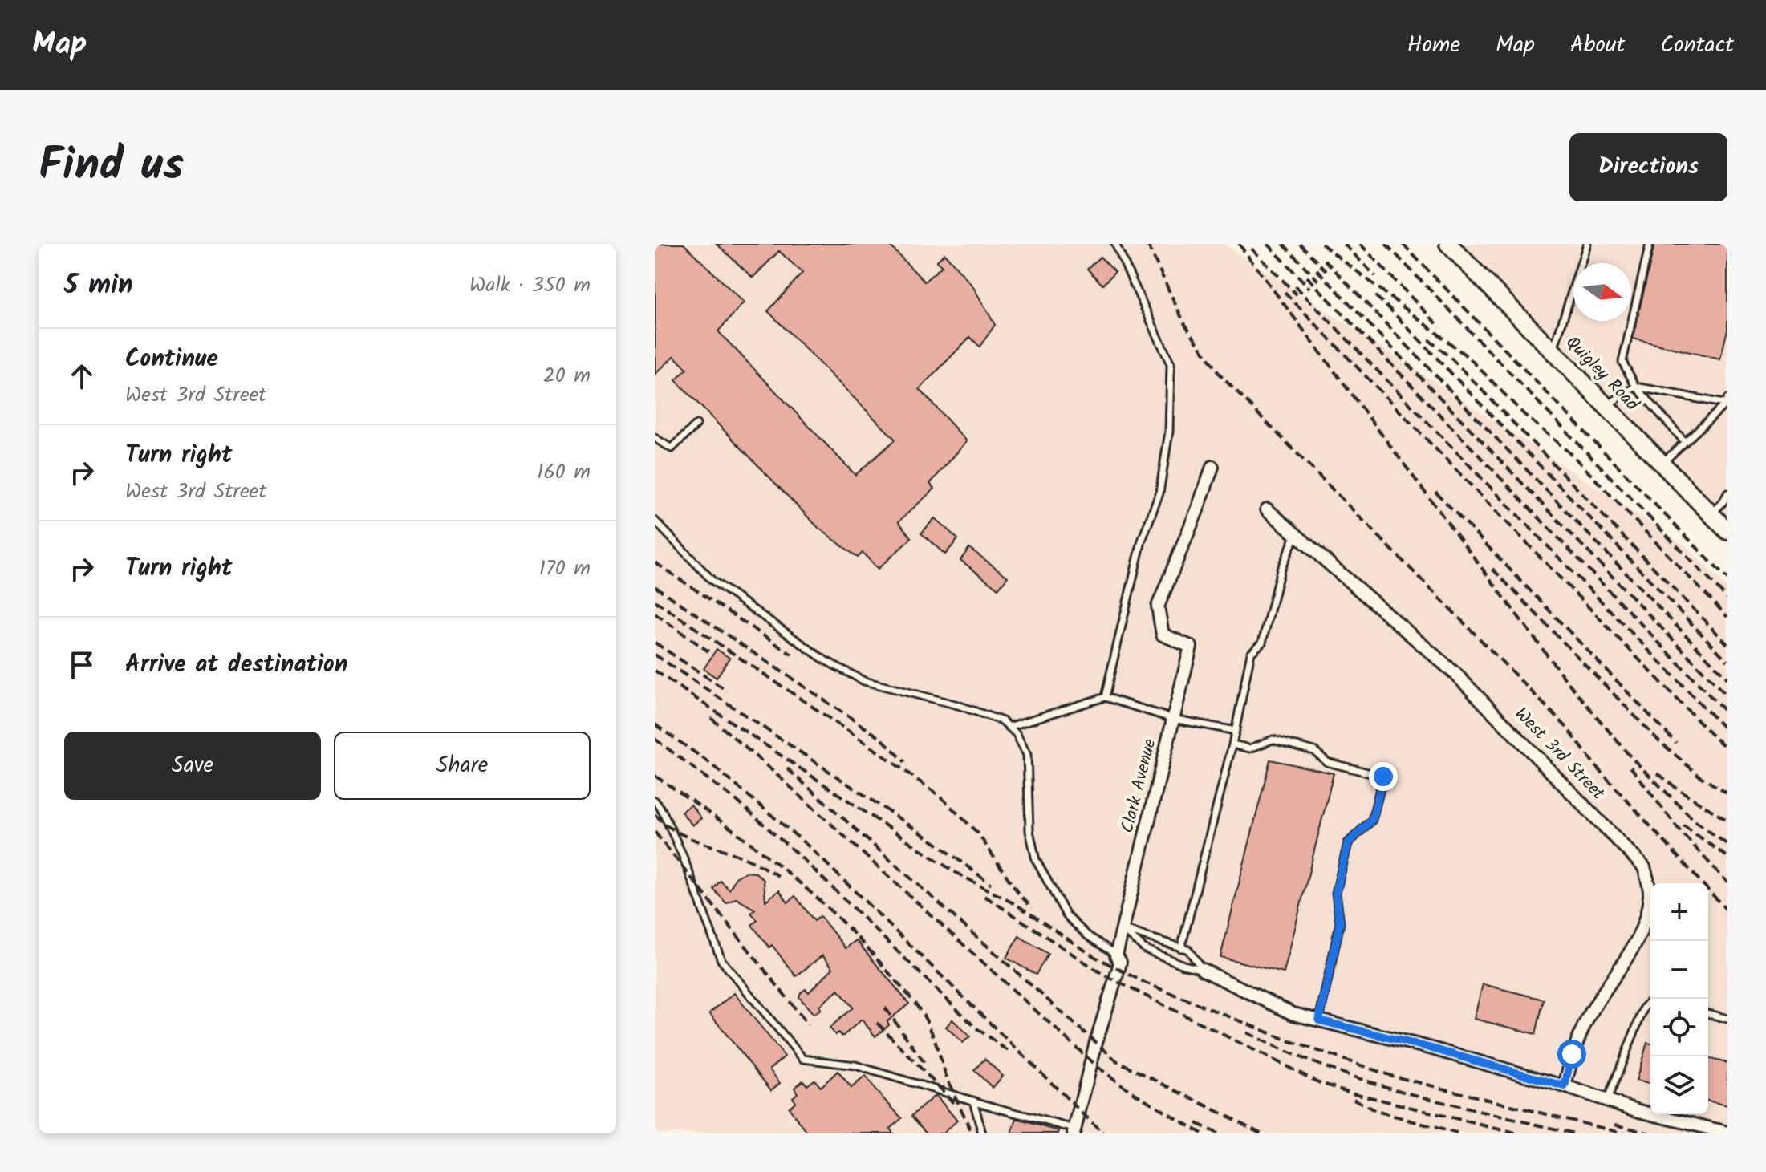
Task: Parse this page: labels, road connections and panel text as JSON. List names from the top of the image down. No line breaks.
{"streets":{"street":["Quigley Road","West 3rd Street","Clark Avenue"]},"north":"right","page":{"header":"Map","nav":["Home","Map","About","Contact"],"title":"Find us","buttons":["Directions",["Save","Share"]],"heading":["5 min","Walk · 350 m"],"list":[["Continue","West 3rd Street","20 m"],["Turn right","West 3rd Street","160 m"],["Turn right","170 m"],"Arrive at destination"],"map_buttons":["+","−"]}}
